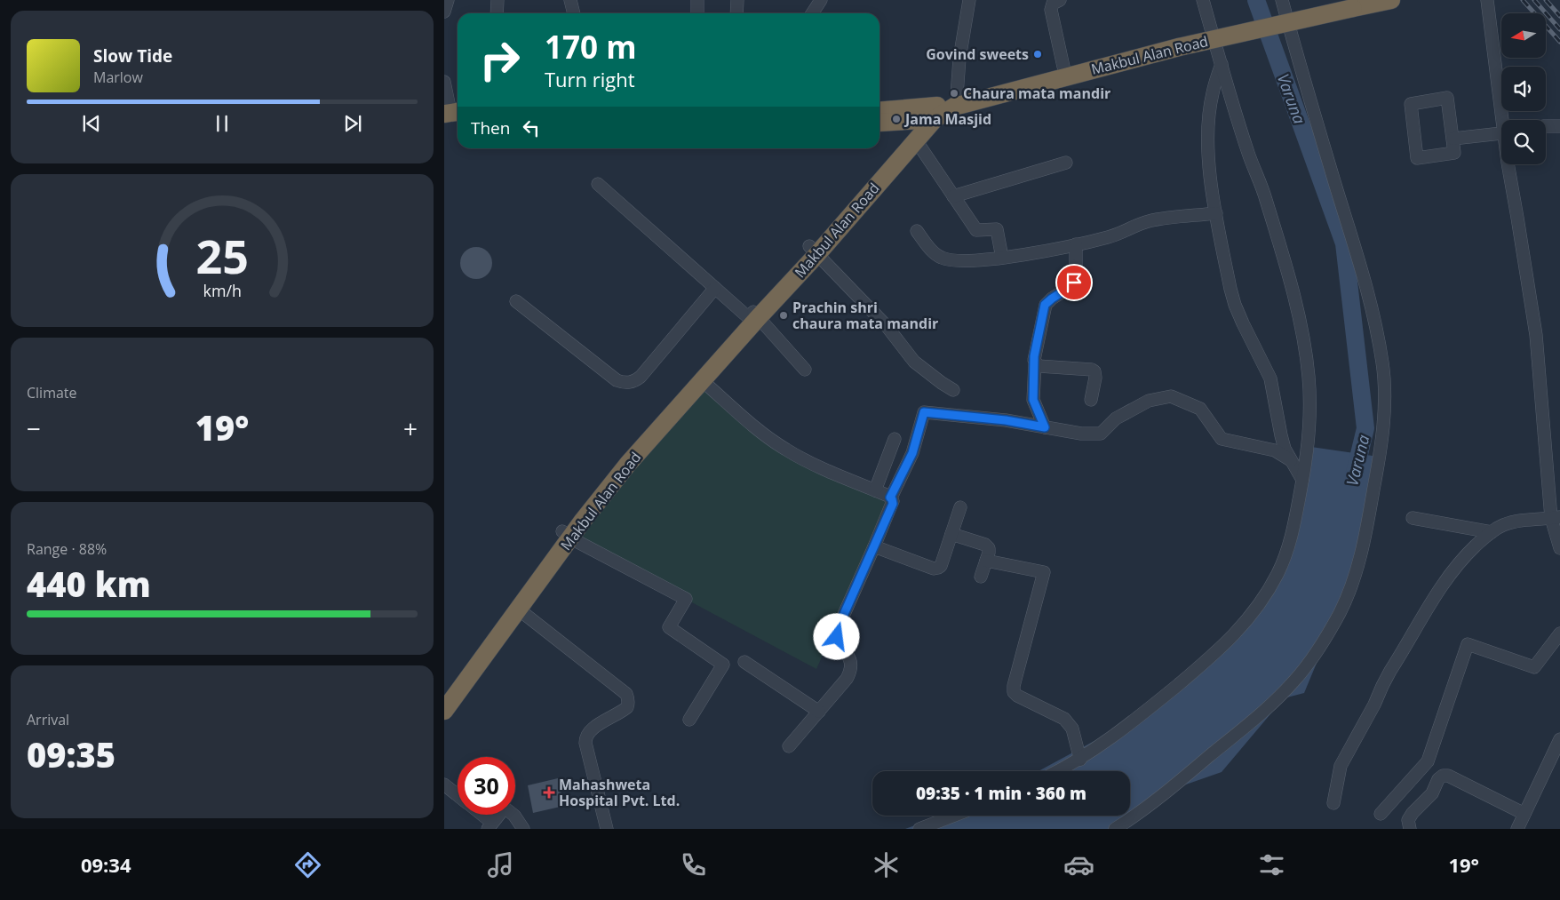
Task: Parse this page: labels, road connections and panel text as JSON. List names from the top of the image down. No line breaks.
{"streets":{"highway":["Makbul Alan Road"]},"water":["Varuna"],"places":{"other":["Govind sweets","Chaura mata mandir","Jama Masjid","Prachin shri chaura mata mandir"],"health":["Mahashweta Hospital Pvt. Ltd."]},"north":"left","page":{"turn":["170 m","Turn right"],"song":["Slow Tide","Marlow"],"then":"Then","tile":["Climate",["Range · 88%","440 km"],["Arrival","09:35"]],"heat":["−","19°","+"],"limit":"30","trip":"09:35 · 1 min · 360 m","tabs":["09:34","19°"],"gauge":["25","km/h"]}}
